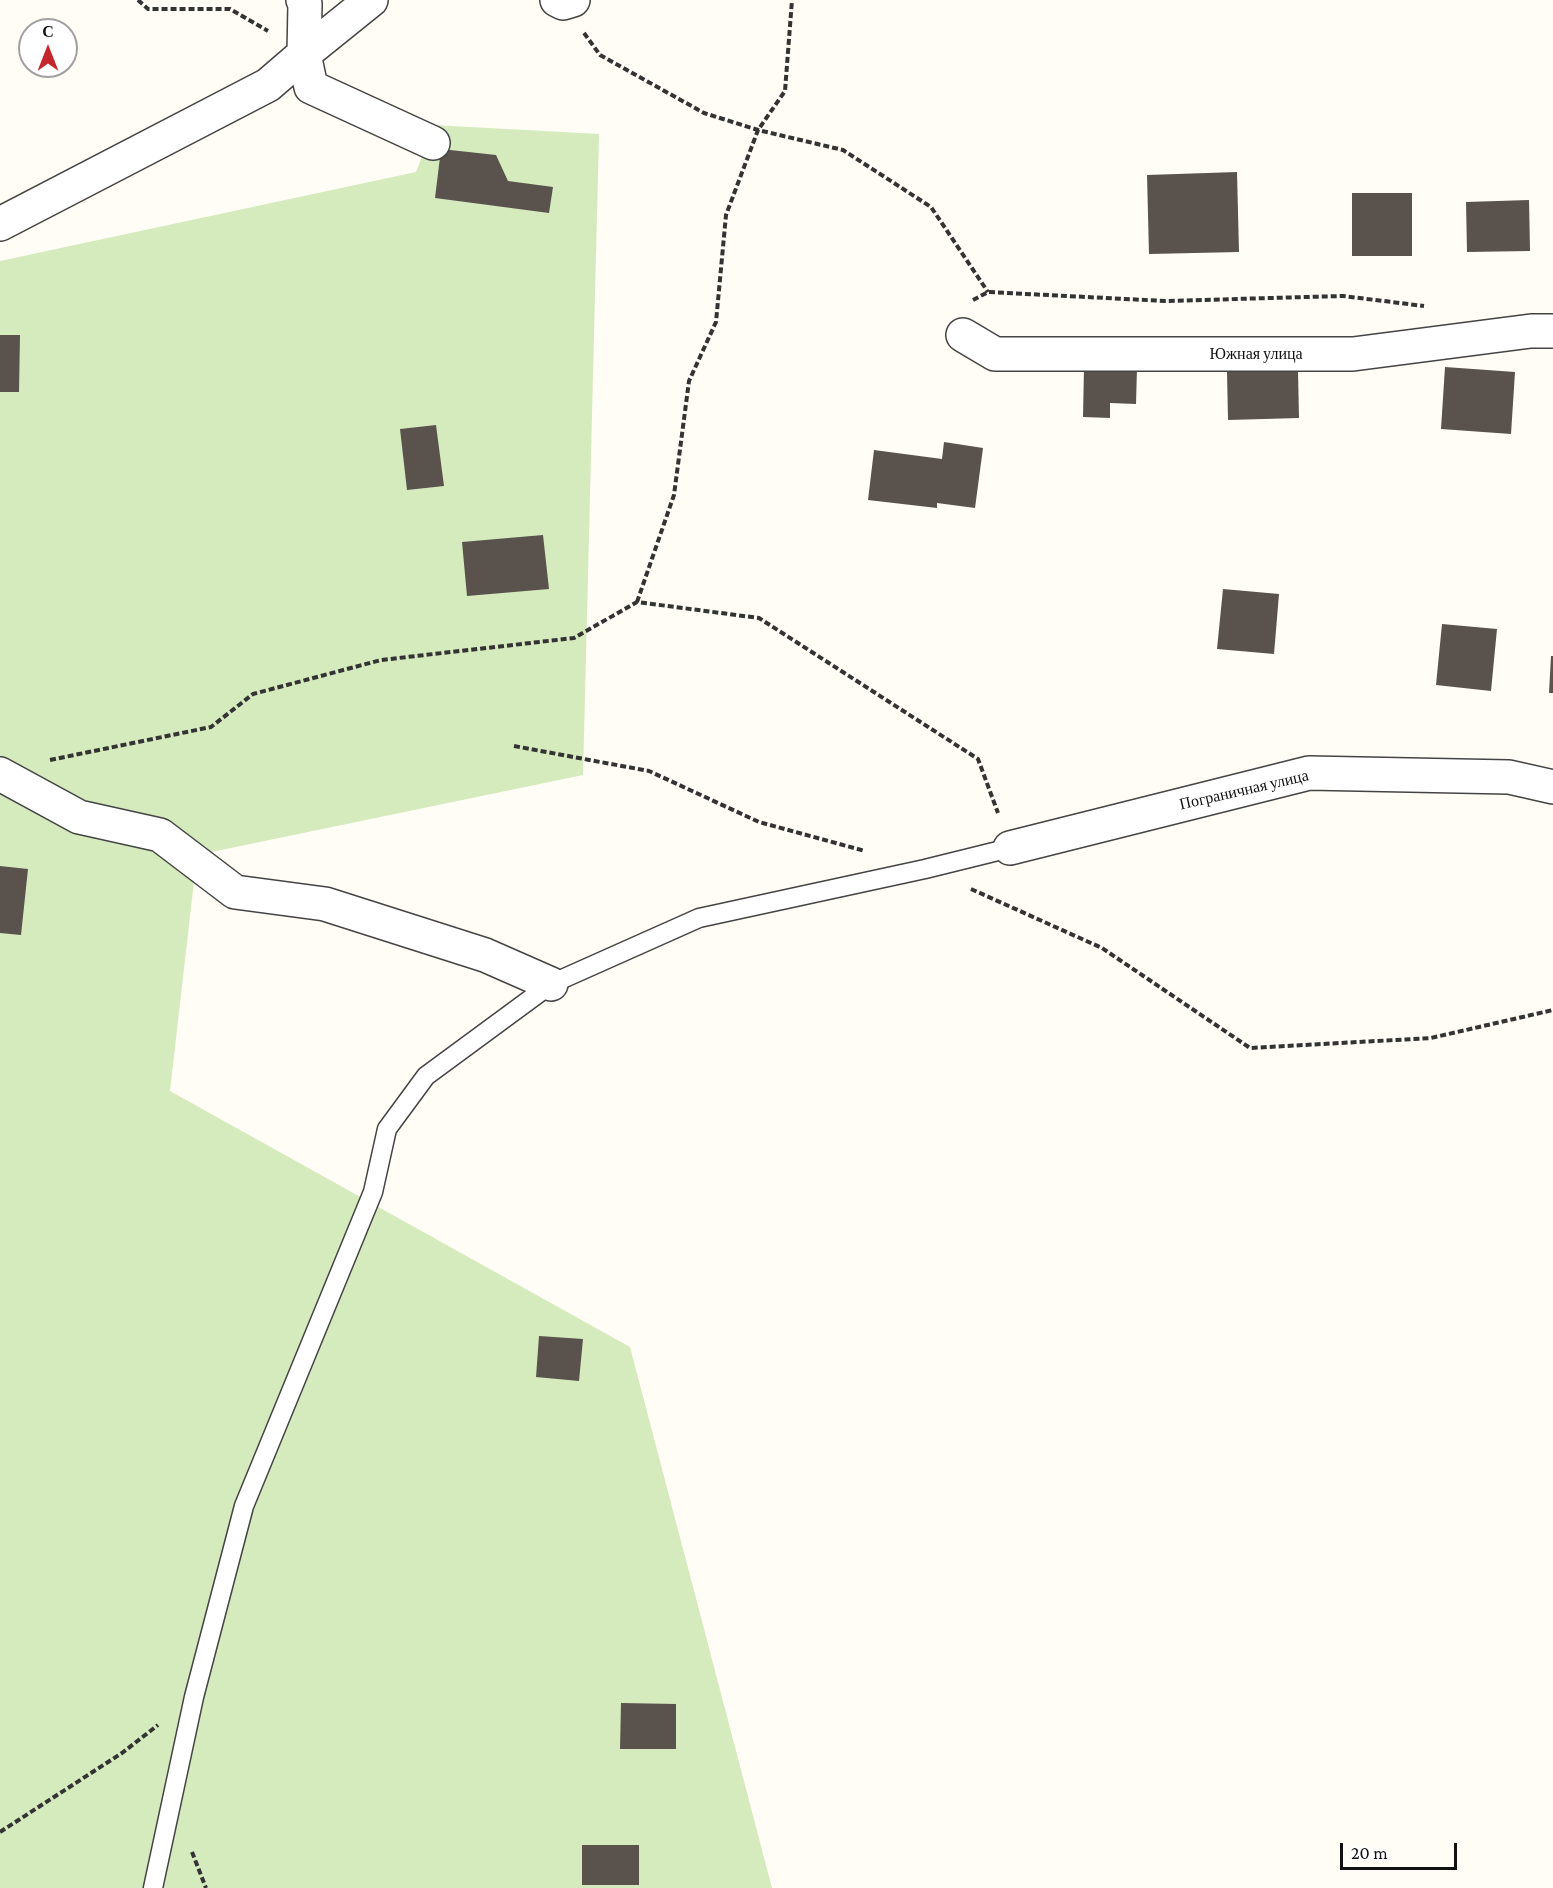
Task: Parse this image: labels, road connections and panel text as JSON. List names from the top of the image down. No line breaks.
{"streets":{"street":["Южная улица","Пограничная улица"]},"scale_bar":"20 m","north":"top"}
